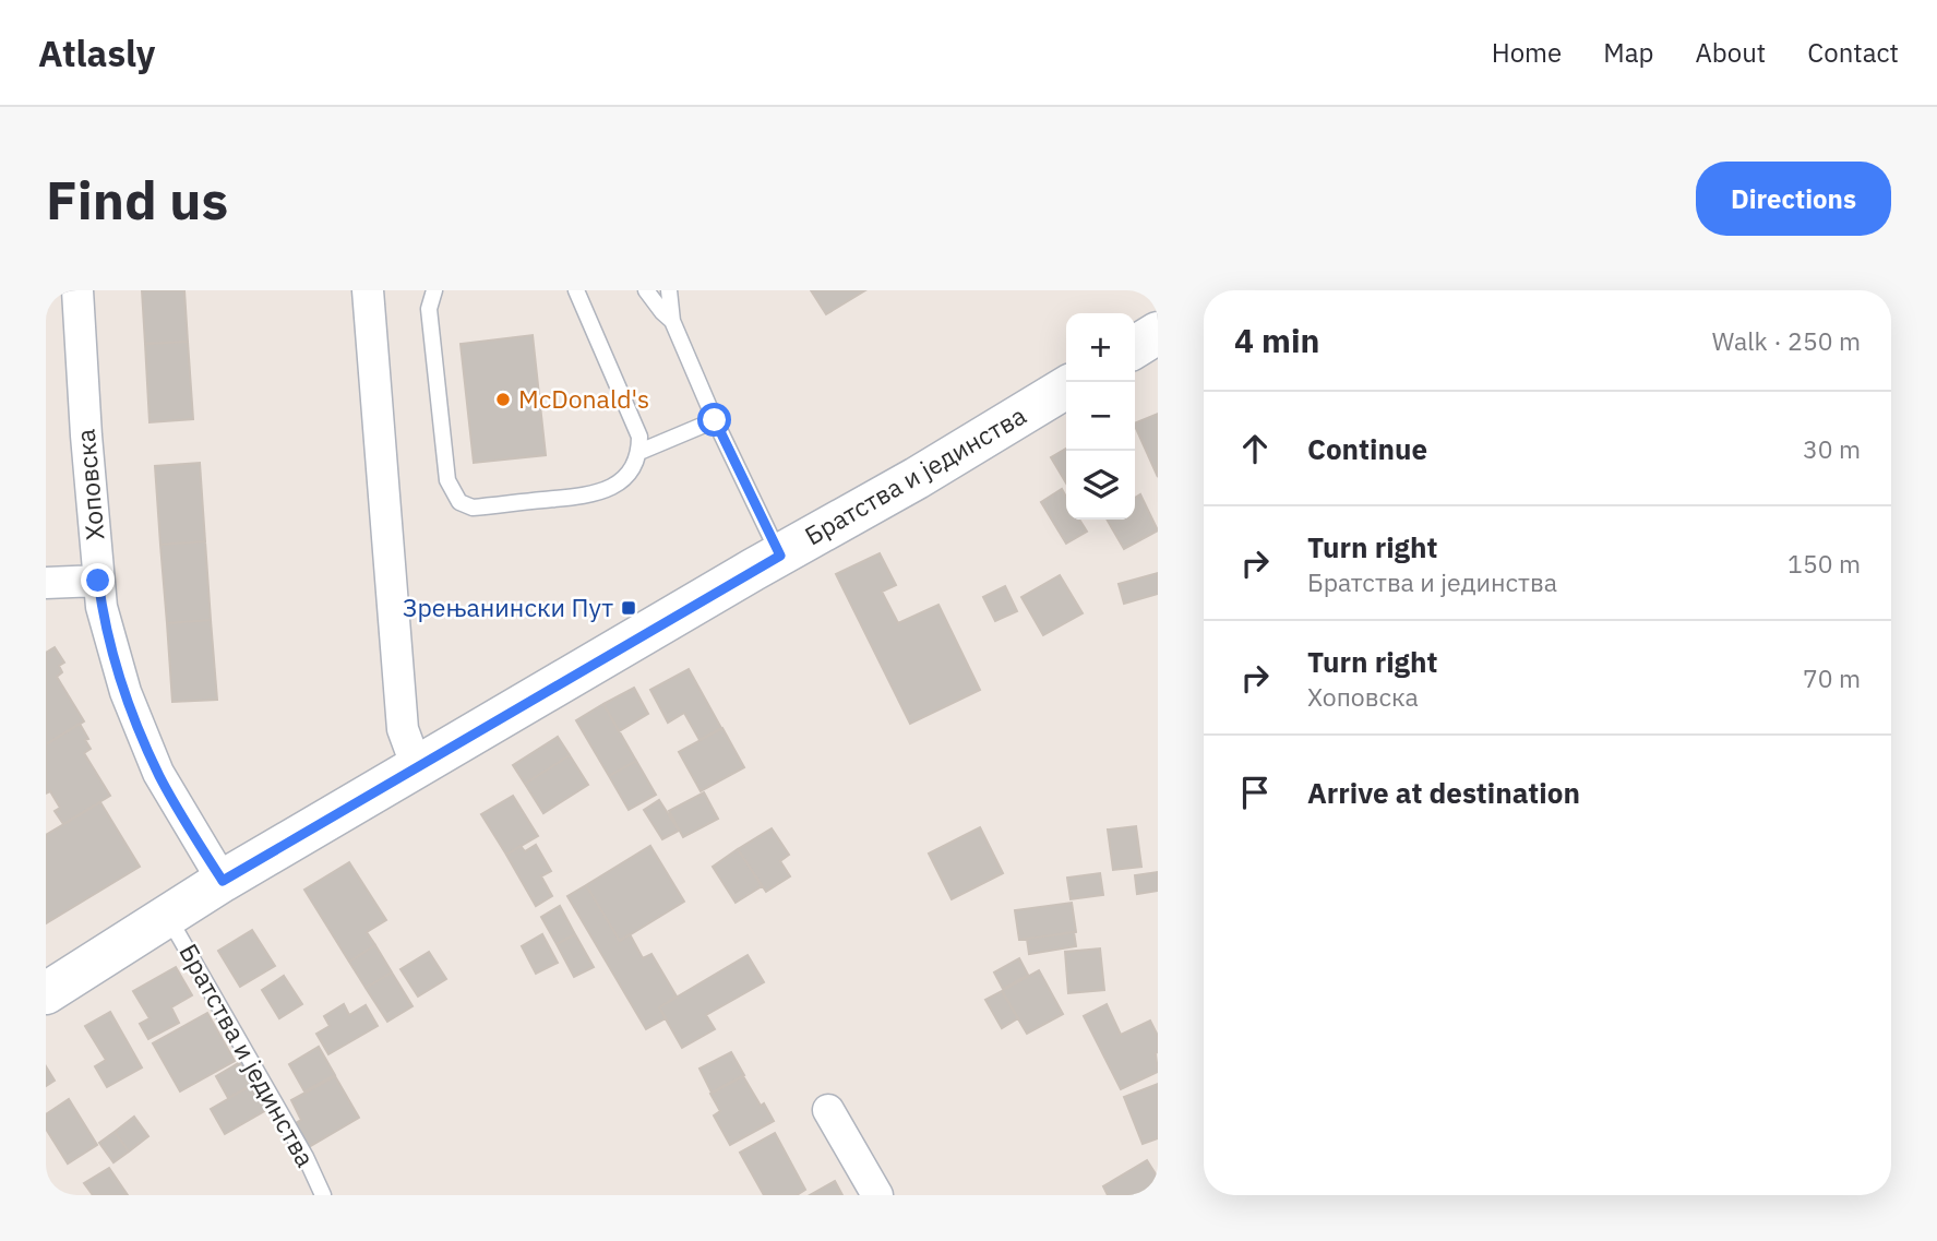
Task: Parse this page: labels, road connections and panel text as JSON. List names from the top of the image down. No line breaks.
{"streets":{"street":["Братства и јединства","Хоповска"]},"crossings":[["Братства и јединства","Хоповска"]],"places":{"other":["McDonald's"],"transit":["Зрењанински Пут"]},"page":{"header":"Atlasly","nav":["Home","Map","About","Contact"],"buttons":"Directions","title":"Find us","heading":["4 min","Walk · 250 m"],"map_buttons":["+","−"],"list":[["Continue","30 m"],["Turn right","Братства и јединства","150 m"],["Turn right","Хоповска","70 m"],"Arrive at destination"]}}
